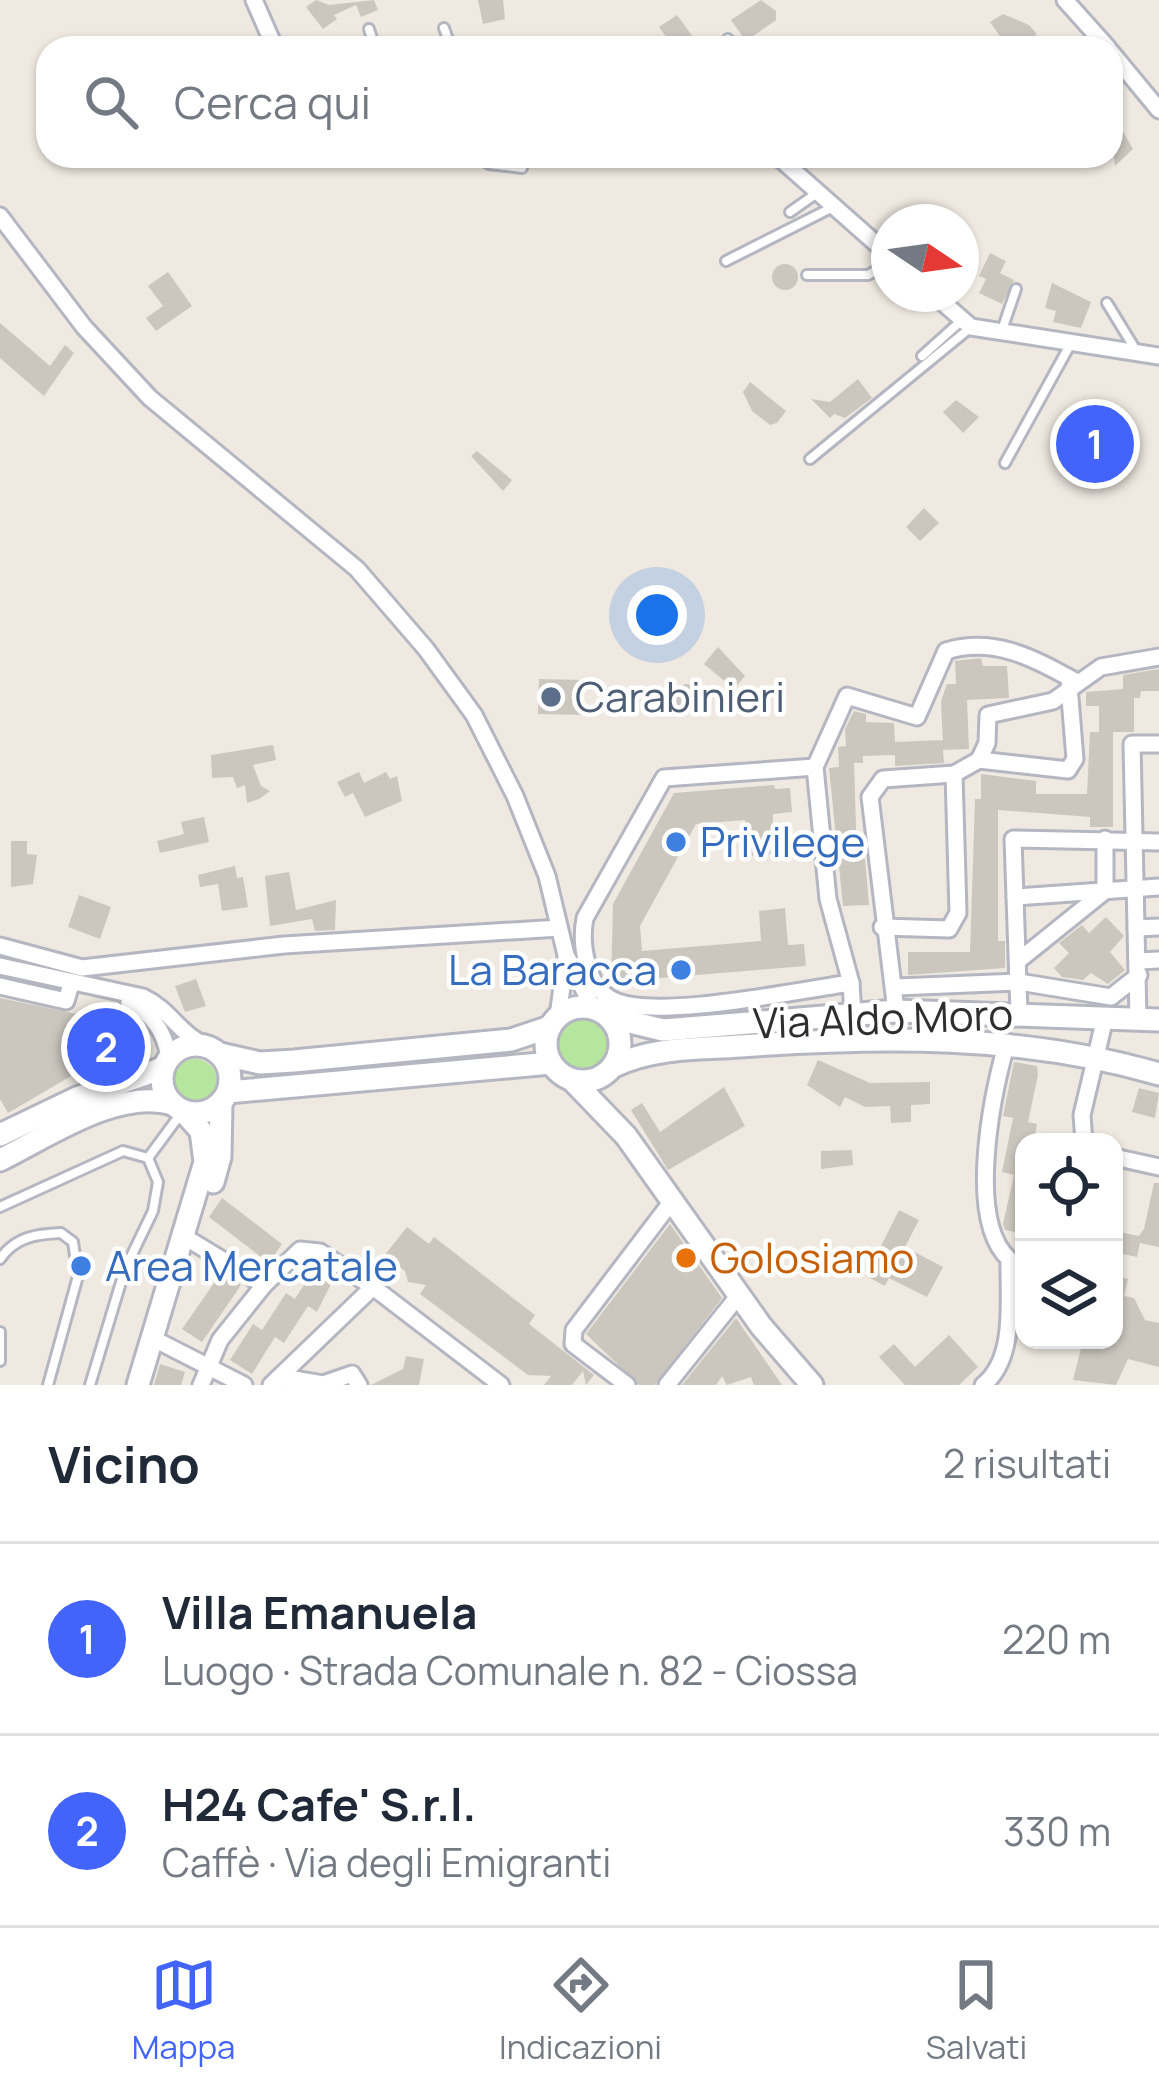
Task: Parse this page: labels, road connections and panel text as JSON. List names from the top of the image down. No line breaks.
{"streets":{"main road":["Via Aldo Moro"]},"places":["Carabinieri","Privilege","La Baracca","Golosiamo","Area Mercatale"],"north":"right","page":{"search":"Cerca qui","pins":["1","2"],"heading":["Vicino","2 risultati"],"list":[{"mark":"1","name":"Villa Emanuela","note":"Luogo · Strada Comunale n. 82 - Ciossa","value":"220 m"},{"mark":"2","name":"H24 Cafe' S.r.l.","note":"Caffè · Via degli Emigranti","value":"330 m"}],"nav":["Mappa","Indicazioni","Salvati"]}}
